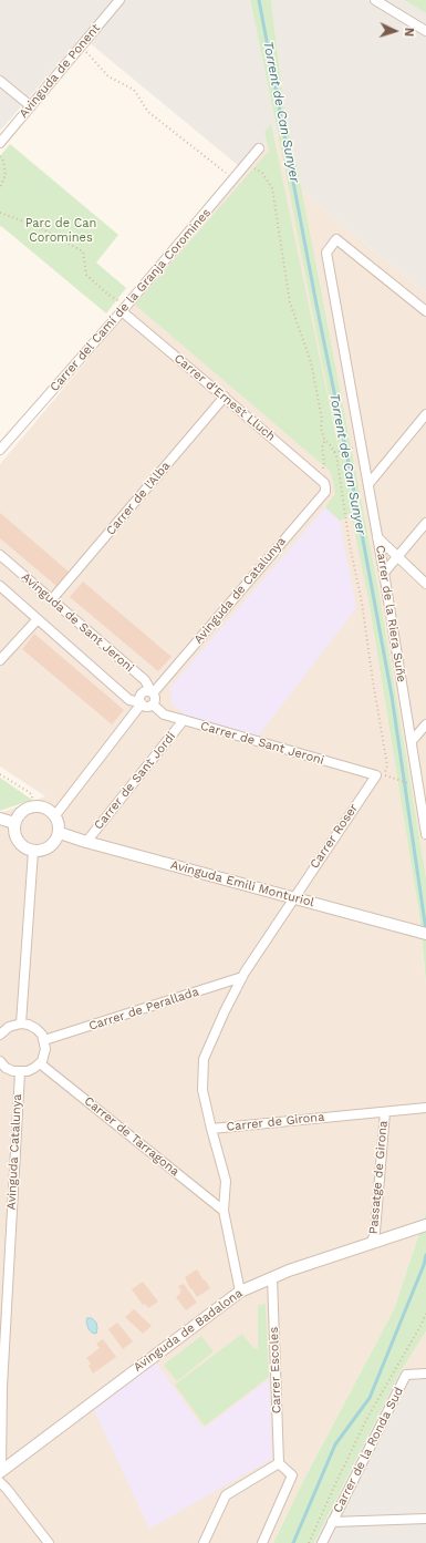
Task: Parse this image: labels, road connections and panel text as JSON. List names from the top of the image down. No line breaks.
{"streets":{"street":["Avinguda de Ponent","Carrer del Camí de la Granja Coromines","Carrer d'Ernest Lluch","Carrer de l'Alba","Avinguda de Catalunya","Carrer de la Riera Suñe","Avinguda de Sant Jeroni","Carrer de Sant Jeroni","Carrer de Sant Jordi","Carrer Roser","Avinguda Emili Monturiol","Carrer de Perallada","Carrer de Girona","Carrer de Tarragona","Avinguda Catalunya","Passatge de Girona","Avinguda de Badalona","Carrer Escoles","Carrer de la Ronda Sud"]},"crossings":[["Carrer del Camí de la Granja Coromines","Carrer d'Ernest Lluch"],["Carrer d'Ernest Lluch","Carrer de l'Alba"],["Carrer d'Ernest Lluch","Avinguda de Catalunya"],["Carrer de l'Alba","Avinguda de Sant Jeroni"],["Avinguda de Catalunya","Avinguda de Sant Jeroni"],["Avinguda de Catalunya","Carrer de Sant Jeroni"],["Avinguda de Sant Jeroni","Carrer de Sant Jeroni"],["Carrer de Sant Jeroni","Carrer de Sant Jordi"],["Carrer de Sant Jeroni","Carrer Roser"],["Carrer de Sant Jordi","Avinguda Emili Monturiol"],["Carrer Roser","Avinguda Emili Monturiol"],["Carrer Roser","Carrer de Perallada"],["Carrer Roser","Carrer de Girona"],["Carrer de Girona","Carrer de Tarragona"],["Carrer de Girona","Passatge de Girona"],["Carrer de Girona","Avinguda de Badalona"],["Avinguda Catalunya","Avinguda de Badalona"],["Passatge de Girona","Avinguda de Badalona"],["Avinguda de Badalona","Carrer Escoles"]],"water":["Torrent de Can Sunyer"],"parks":["Parc de Can Coromines"],"north":"right"}
